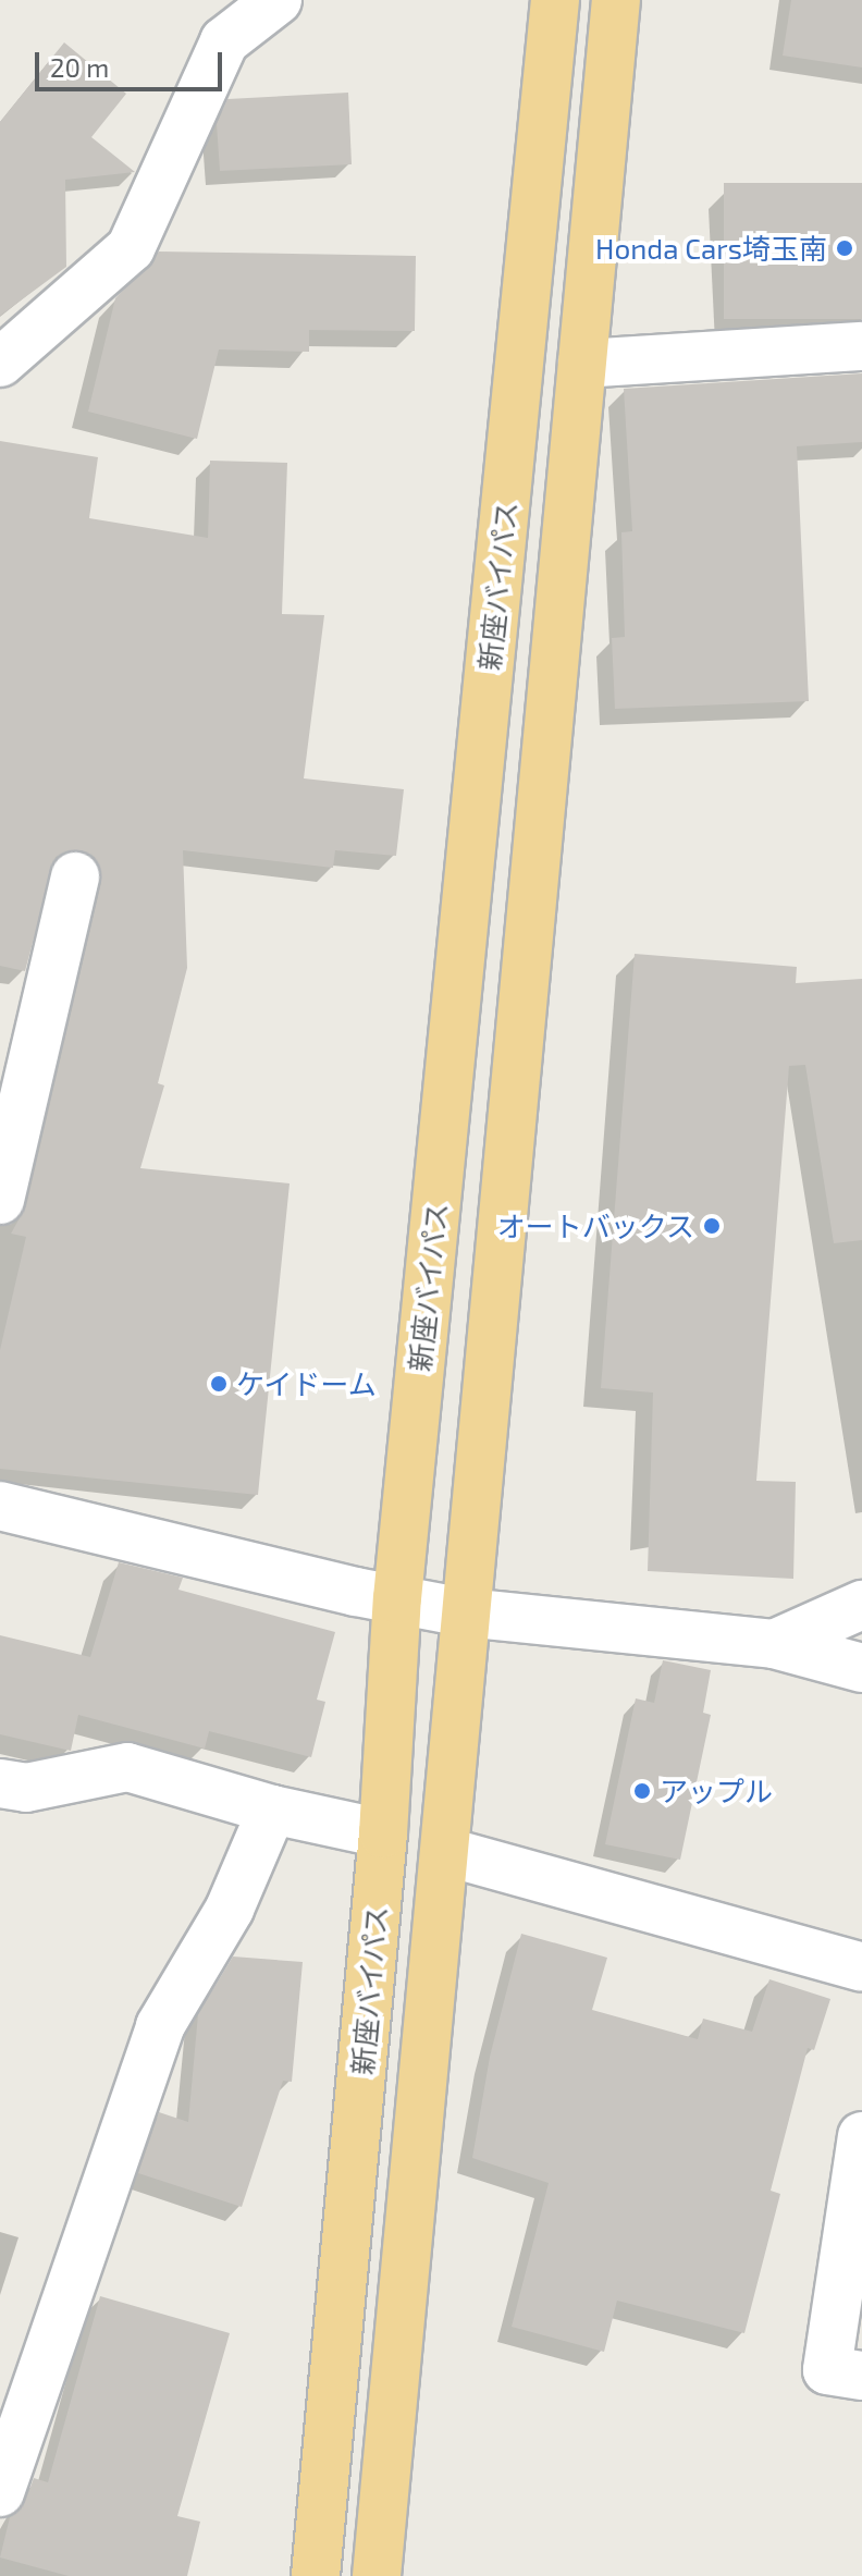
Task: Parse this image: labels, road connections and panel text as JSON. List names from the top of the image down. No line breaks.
{"streets":{"highway":["新座バイパス"]},"places":["Honda Cars埼玉南","オートバックス","ケイドーム","アップル"],"scale_bar":"20 m"}
